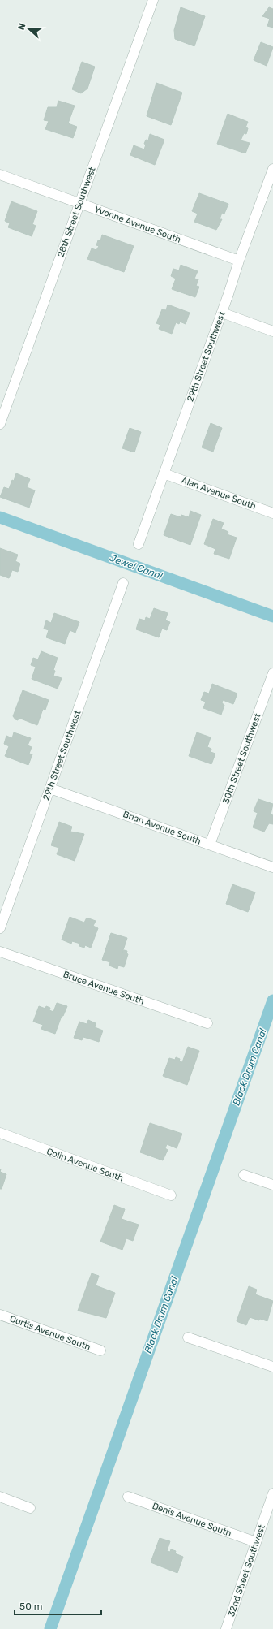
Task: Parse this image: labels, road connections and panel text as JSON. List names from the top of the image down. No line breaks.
{"streets":{"street":["28th Street Southwest","Yvonne Avenue South","29th Street Southwest","Alan Avenue South","30th Street Southwest","Brian Avenue South","Bruce Avenue South","Colin Avenue South","Curtis Avenue South","Denis Avenue South","32nd Street Southwest"]},"crossings":[["28th Street Southwest","Yvonne Avenue South"],["Yvonne Avenue South","29th Street Southwest"],["29th Street Southwest","Alan Avenue South"],["29th Street Southwest","Brian Avenue South"],["30th Street Southwest","Brian Avenue South"],["Denis Avenue South","32nd Street Southwest"]],"water":["Jewel Canal","Black Drum Canal"],"scale_bar":"50 m","north":"left"}
